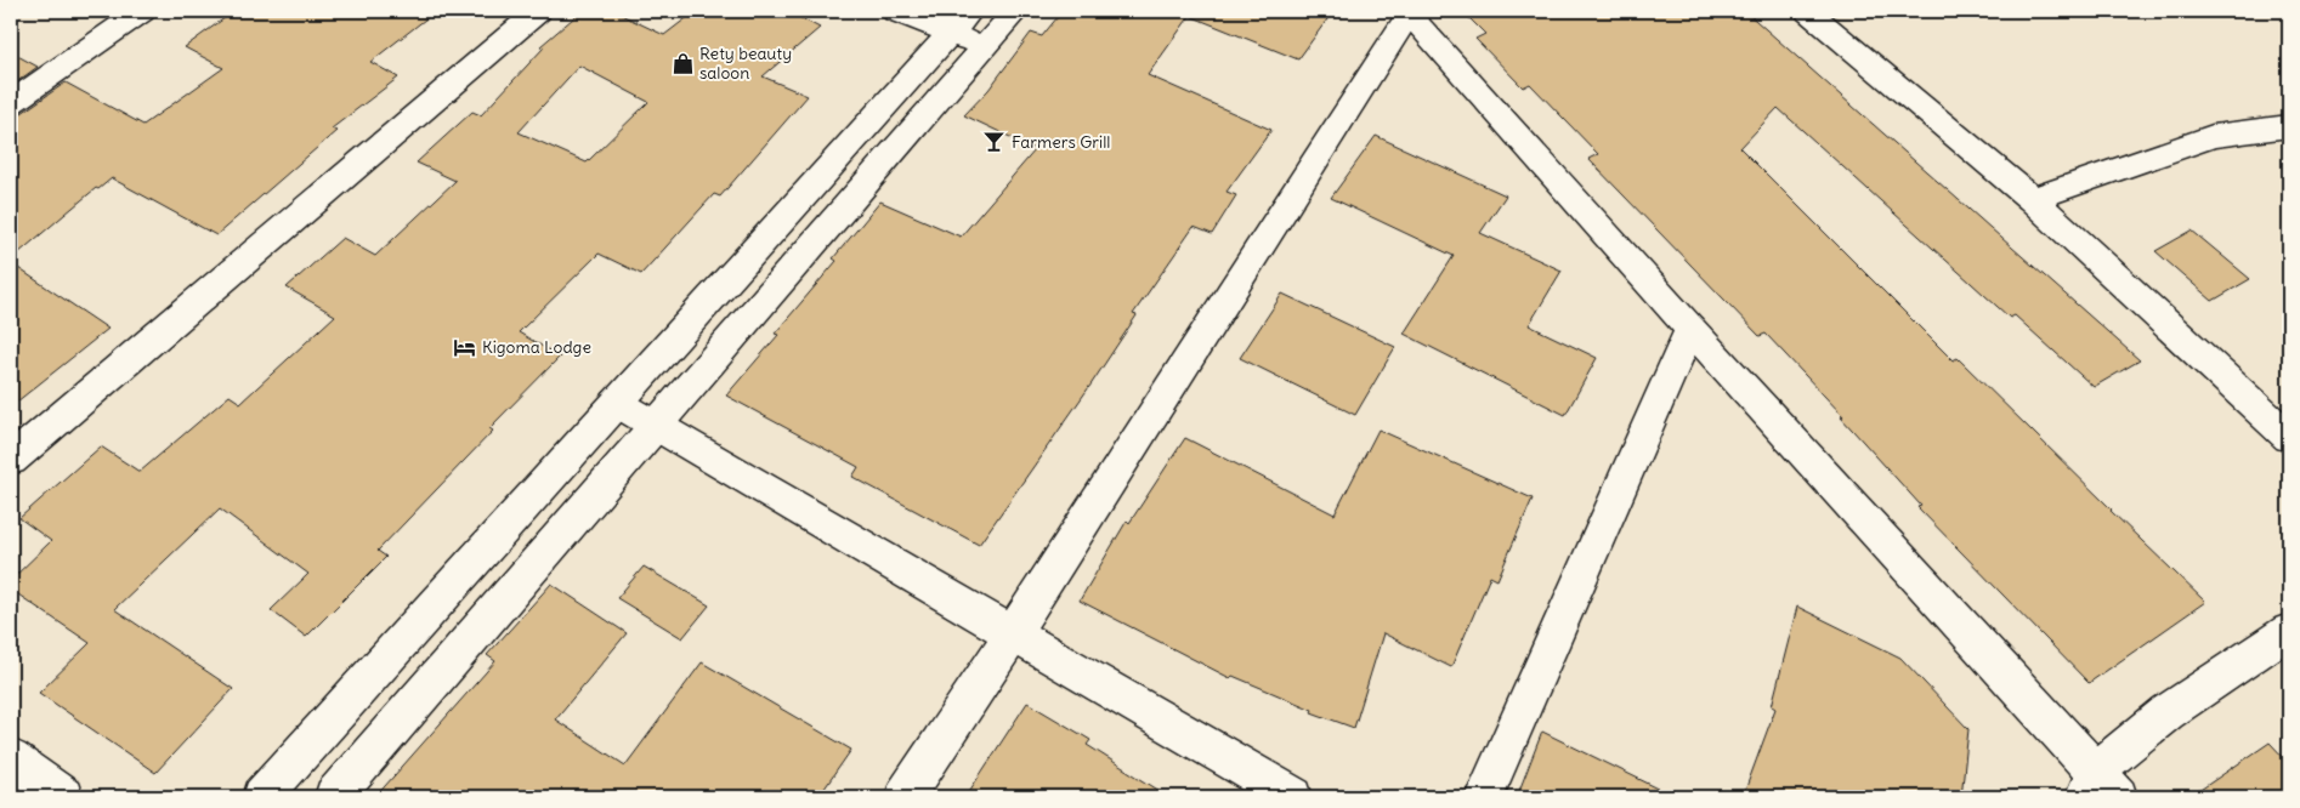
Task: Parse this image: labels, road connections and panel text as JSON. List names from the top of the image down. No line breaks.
{"places":{"shop":["Rety beauty saloon"],"bar":["Farmers Grill"],"hotel":["Kigoma Lodge"]}}
